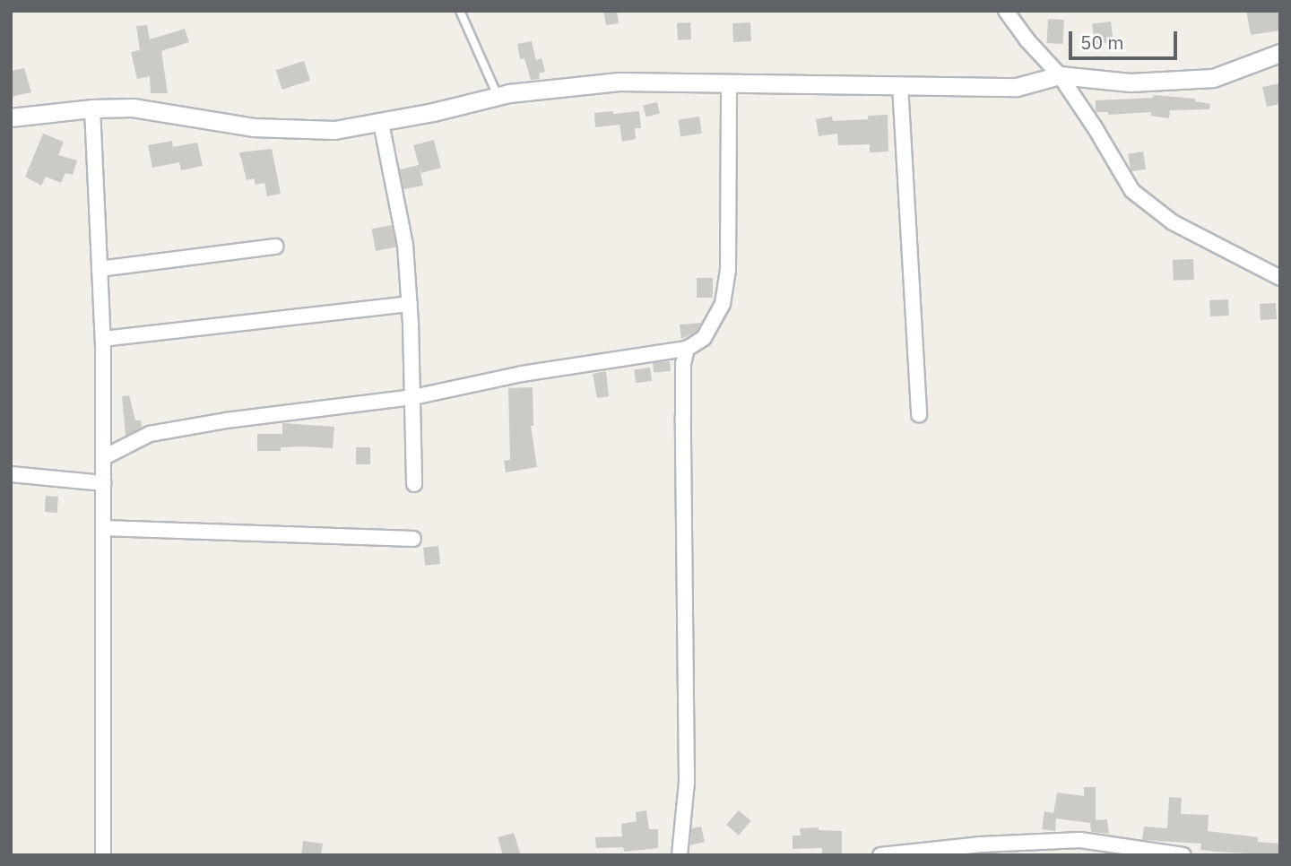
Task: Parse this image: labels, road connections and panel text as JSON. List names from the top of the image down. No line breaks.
{"scale_bar":"50 m"}
